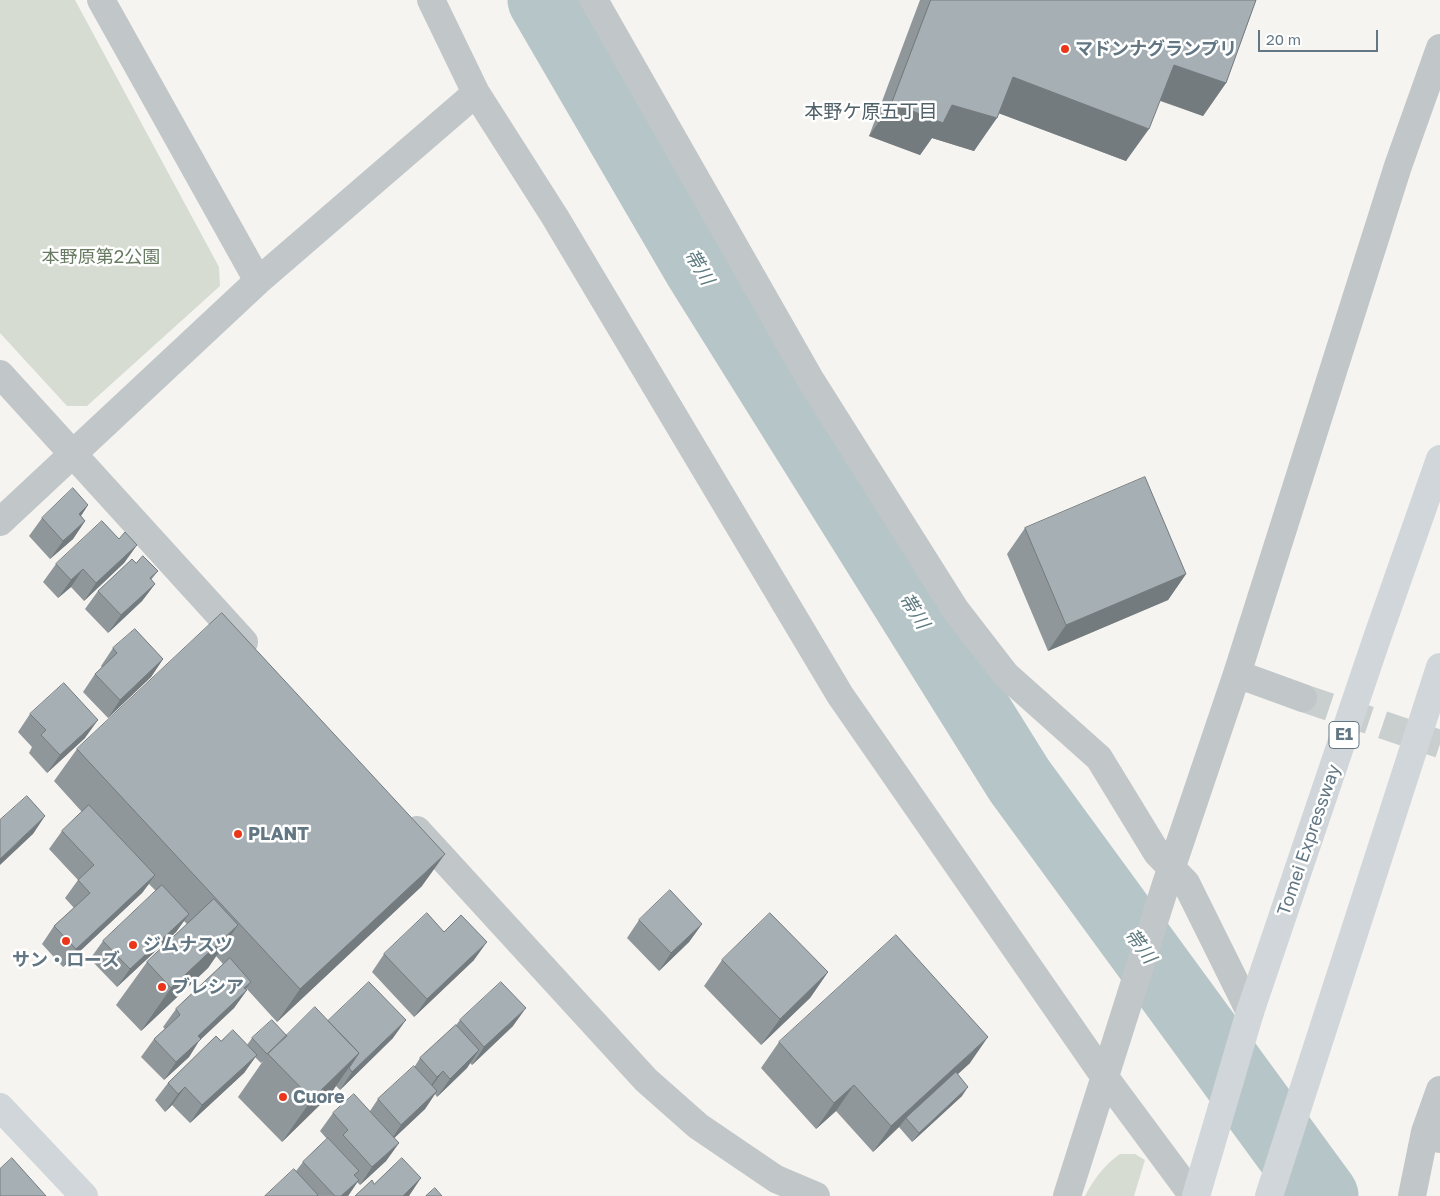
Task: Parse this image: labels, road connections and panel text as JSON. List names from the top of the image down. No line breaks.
{"streets":{"main road":["E1","Tomei Expressway"]},"districts":["本野ケ原五丁目"],"water":["帯川"],"parks":["本野原第2公園"],"places":["マドンナグランプリ","PLANT","サン・ローズ","ジムナスツ","ブレシア","Cuore"],"scale_bar":"20 m"}
